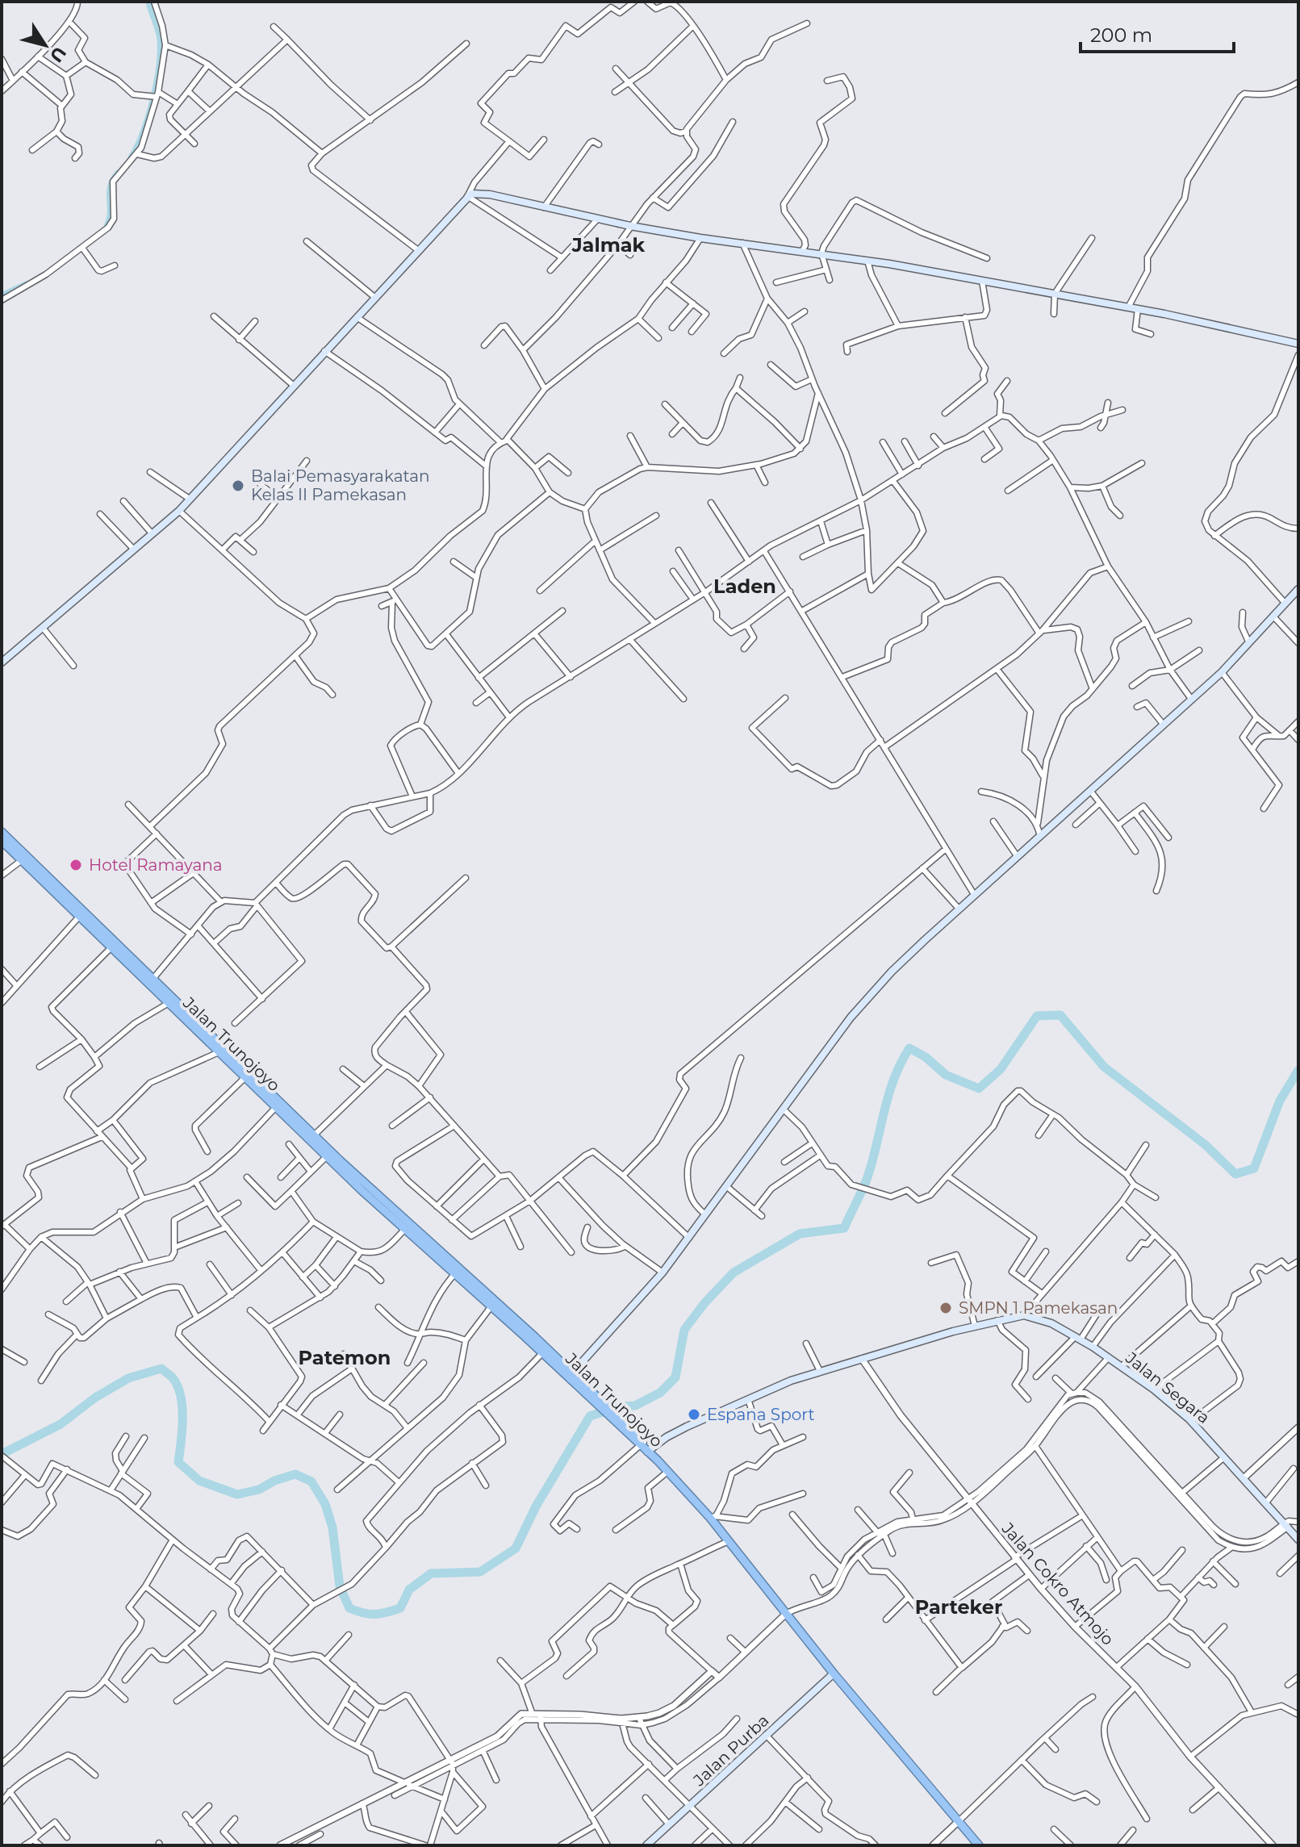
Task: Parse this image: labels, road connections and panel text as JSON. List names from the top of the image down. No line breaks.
{"streets":{"highway":["Jalan Trunojoyo"],"main road":["Jalan Segara","Jalan Purba"],"street":["Jalan Cokro Atmojo"]},"districts":["Jalmak","Laden","Patemon","Parteker"],"places":["Balai Pemasyarakatan Kelas II Pamekasan","Hotel Ramayana","SMPN 1 Pamekasan","Espana Sport"],"scale_bar":"200 m","north":"bottom right"}
